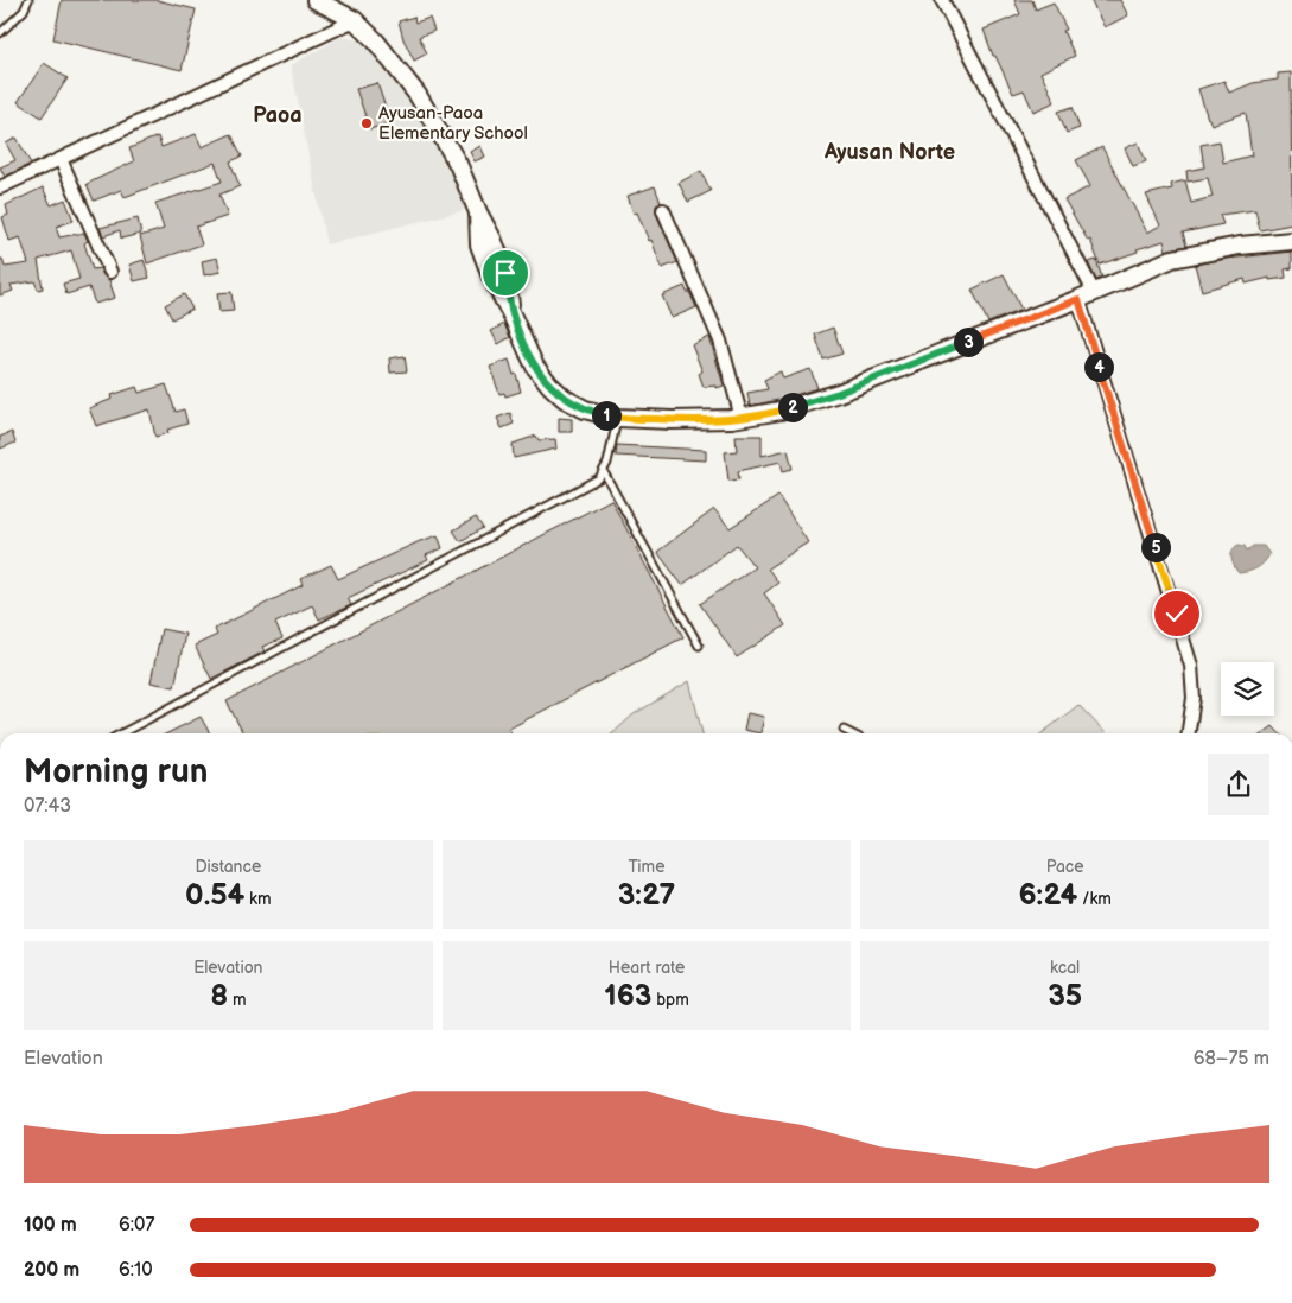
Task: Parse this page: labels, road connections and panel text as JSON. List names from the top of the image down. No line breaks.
{"districts":["Paoa","Ayusan Norte"],"places":["Ayusan-Paoa Elementary School"],"page":{"pins":["3","4","2","1","5"],"heading":["Morning run","07:43"],"stats":[["Distance","0.54 km"],["Time","3:27"],["Pace","6:24 /km"],["Elevation","8 m"],["Heart rate","163 bpm"],["kcal","35"]],"chart":["Elevation","68–75 m"],"list":[{"name":"100 m","note":"6:07"},{"name":"200 m","note":"6:10"}]}}
